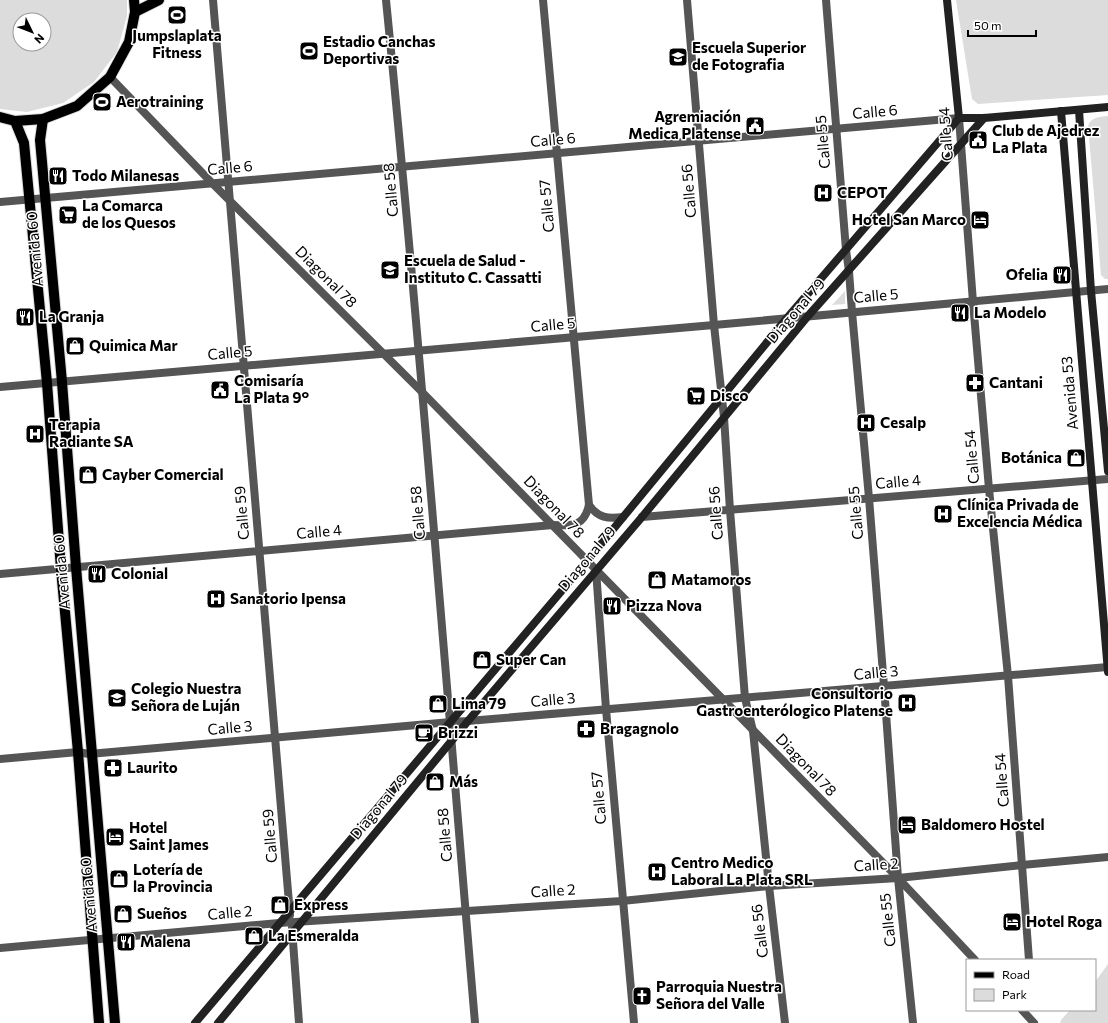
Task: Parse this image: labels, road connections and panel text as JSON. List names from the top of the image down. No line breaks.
{"streets":{"main road":["Calle 6","Calle 54","Avenida 60","Diagonal 79","Avenida 53"],"street":["Calle 55","Calle 58","Calle 56","Calle 57","Diagonal 78","Calle 5","Calle 4","Calle 59","Calle 3","Calle 2"]},"crossings":[["Calle 6","Calle 54"],["Calle 6","Calle 55"],["Calle 6","Calle 58"],["Calle 6","Calle 56"],["Calle 6","Calle 57"],["Calle 6","Avenida 60"],["Calle 6","Diagonal 78"],["Calle 6","Diagonal 79"],["Calle 6","Avenida 53"],["Calle 6","Calle 59"],["Calle 54","Calle 5"],["Calle 54","Diagonal 79"],["Calle 54","Calle 4"],["Calle 54","Calle 3"],["Calle 54","Calle 2"],["Calle 55","Diagonal 78"],["Calle 55","Calle 5"],["Calle 55","Diagonal 79"],["Calle 55","Calle 4"],["Calle 55","Calle 3"],["Calle 55","Calle 2"],["Calle 58","Diagonal 78"],["Calle 58","Calle 5"],["Calle 58","Diagonal 79"],["Calle 58","Calle 4"],["Calle 58","Calle 3"],["Calle 58","Calle 2"],["Calle 56","Diagonal 78"],["Calle 56","Calle 5"],["Calle 56","Diagonal 79"],["Calle 56","Calle 4"],["Calle 56","Calle 3"],["Calle 56","Calle 2"],["Calle 57","Diagonal 78"],["Calle 57","Calle 5"],["Calle 57","Diagonal 79"],["Calle 57","Calle 4"],["Calle 57","Calle 3"],["Calle 57","Calle 2"],["Avenida 60","Calle 5"],["Avenida 60","Calle 4"],["Avenida 60","Calle 3"],["Avenida 60","Calle 2"],["Diagonal 78","Calle 5"],["Diagonal 78","Diagonal 79"],["Diagonal 78","Calle 4"],["Diagonal 78","Calle 59"],["Diagonal 78","Calle 3"],["Diagonal 78","Calle 2"],["Calle 5","Diagonal 79"],["Calle 5","Avenida 53"],["Calle 5","Calle 59"],["Diagonal 79","Calle 4"],["Diagonal 79","Calle 59"],["Diagonal 79","Calle 3"],["Diagonal 79","Calle 2"],["Avenida 53","Calle 4"],["Avenida 53","Calle 3"],["Calle 4","Calle 59"],["Calle 59","Calle 3"],["Calle 59","Calle 2"]],"places":{"sports":["Jumpslaplata Fitness","Estadio Canchas Deportivas","Aerotraining"],"school or university":["Escuela Superior de Fotografia","Escuela de Salud - Instituto C. Cassatti","Colegio Nuestra Señora de Luján"],"public building":["Agremiación Medica Platense","Club de Ajedrez La Plata","Comisaría La Plata 9°"],"restaurant":["Todo Milanesas","Ofelia","La Modelo","La Granja","Colonial","Pizza Nova","Malena"],"hospital":["CEPOT","Cesalp","Terapia Radiante SA","Clínica Privada de Excelencia Médica","Sanatorio Ipensa","Consultorio Gastroenterólogico Platense","Centro Medico Laboral La Plata SRL"],"supermarket":["La Comarca de los Quesos","Disco"],"hotel":["Hotel San Marco","Baldomero Hostel","Hotel Saint James","Hotel Roga"],"shop":["Quimica Mar","Botánica","Cayber Comercial","Matamoros","Super Can","Lima 79","Más","Lotería de la Provincia","Express","Sueños","La Esmeralda"],"pharmacy":["Cantani","Bragagnolo","Laurito"],"cafe":["Brizzi"],"church":["Parroquia Nuestra Señora del Valle"]},"legend":["Road","Park"],"scale_bar":"50 m","north":"bottom right"}
